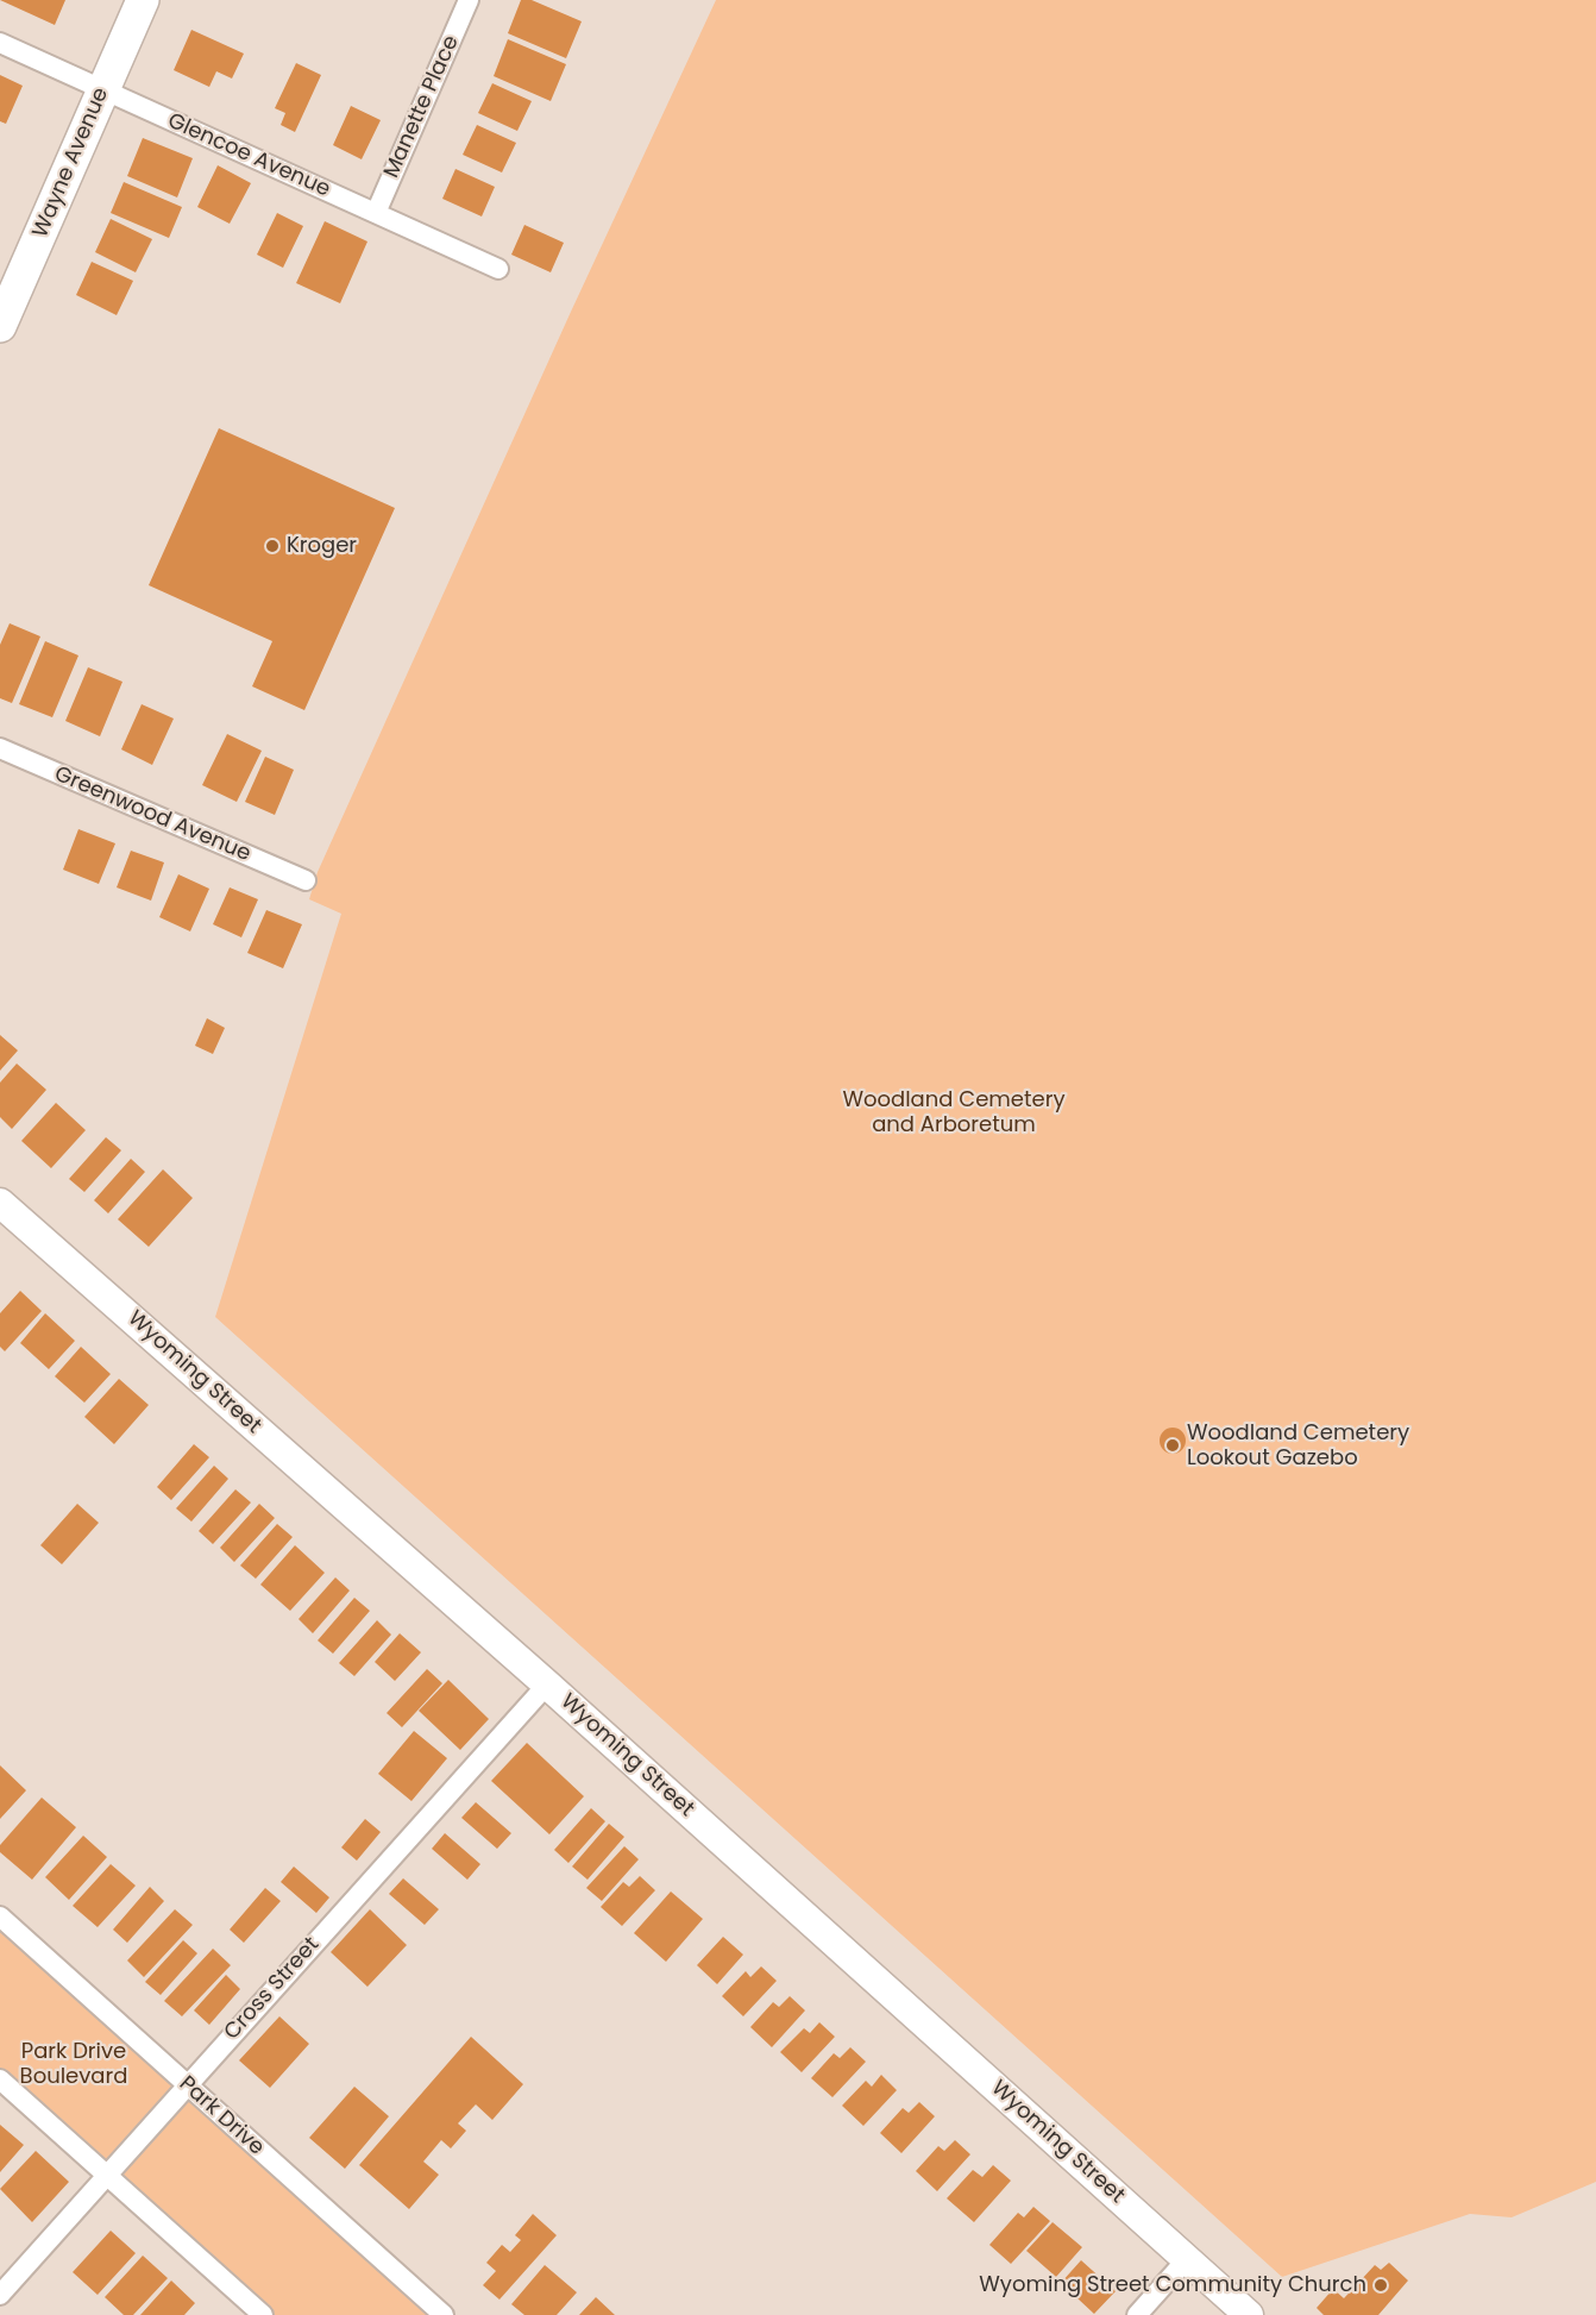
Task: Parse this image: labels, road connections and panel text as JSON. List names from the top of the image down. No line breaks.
{"streets":{"main road":["Wayne Avenue"],"street":["Manette Place","Glencoe Avenue","Greenwood Avenue","Wyoming Street","Cross Street","Park Drive"]},"crossings":[["Manette Place","Glencoe Avenue"],["Glencoe Avenue","Wayne Avenue"],["Wyoming Street","Cross Street"],["Cross Street","Park Drive"]],"parks":["Woodland Cemetery and Arboretum","Park Drive Boulevard"],"places":["Kroger","Woodland Cemetery Lookout Gazebo","Wyoming Street Community Church"]}
